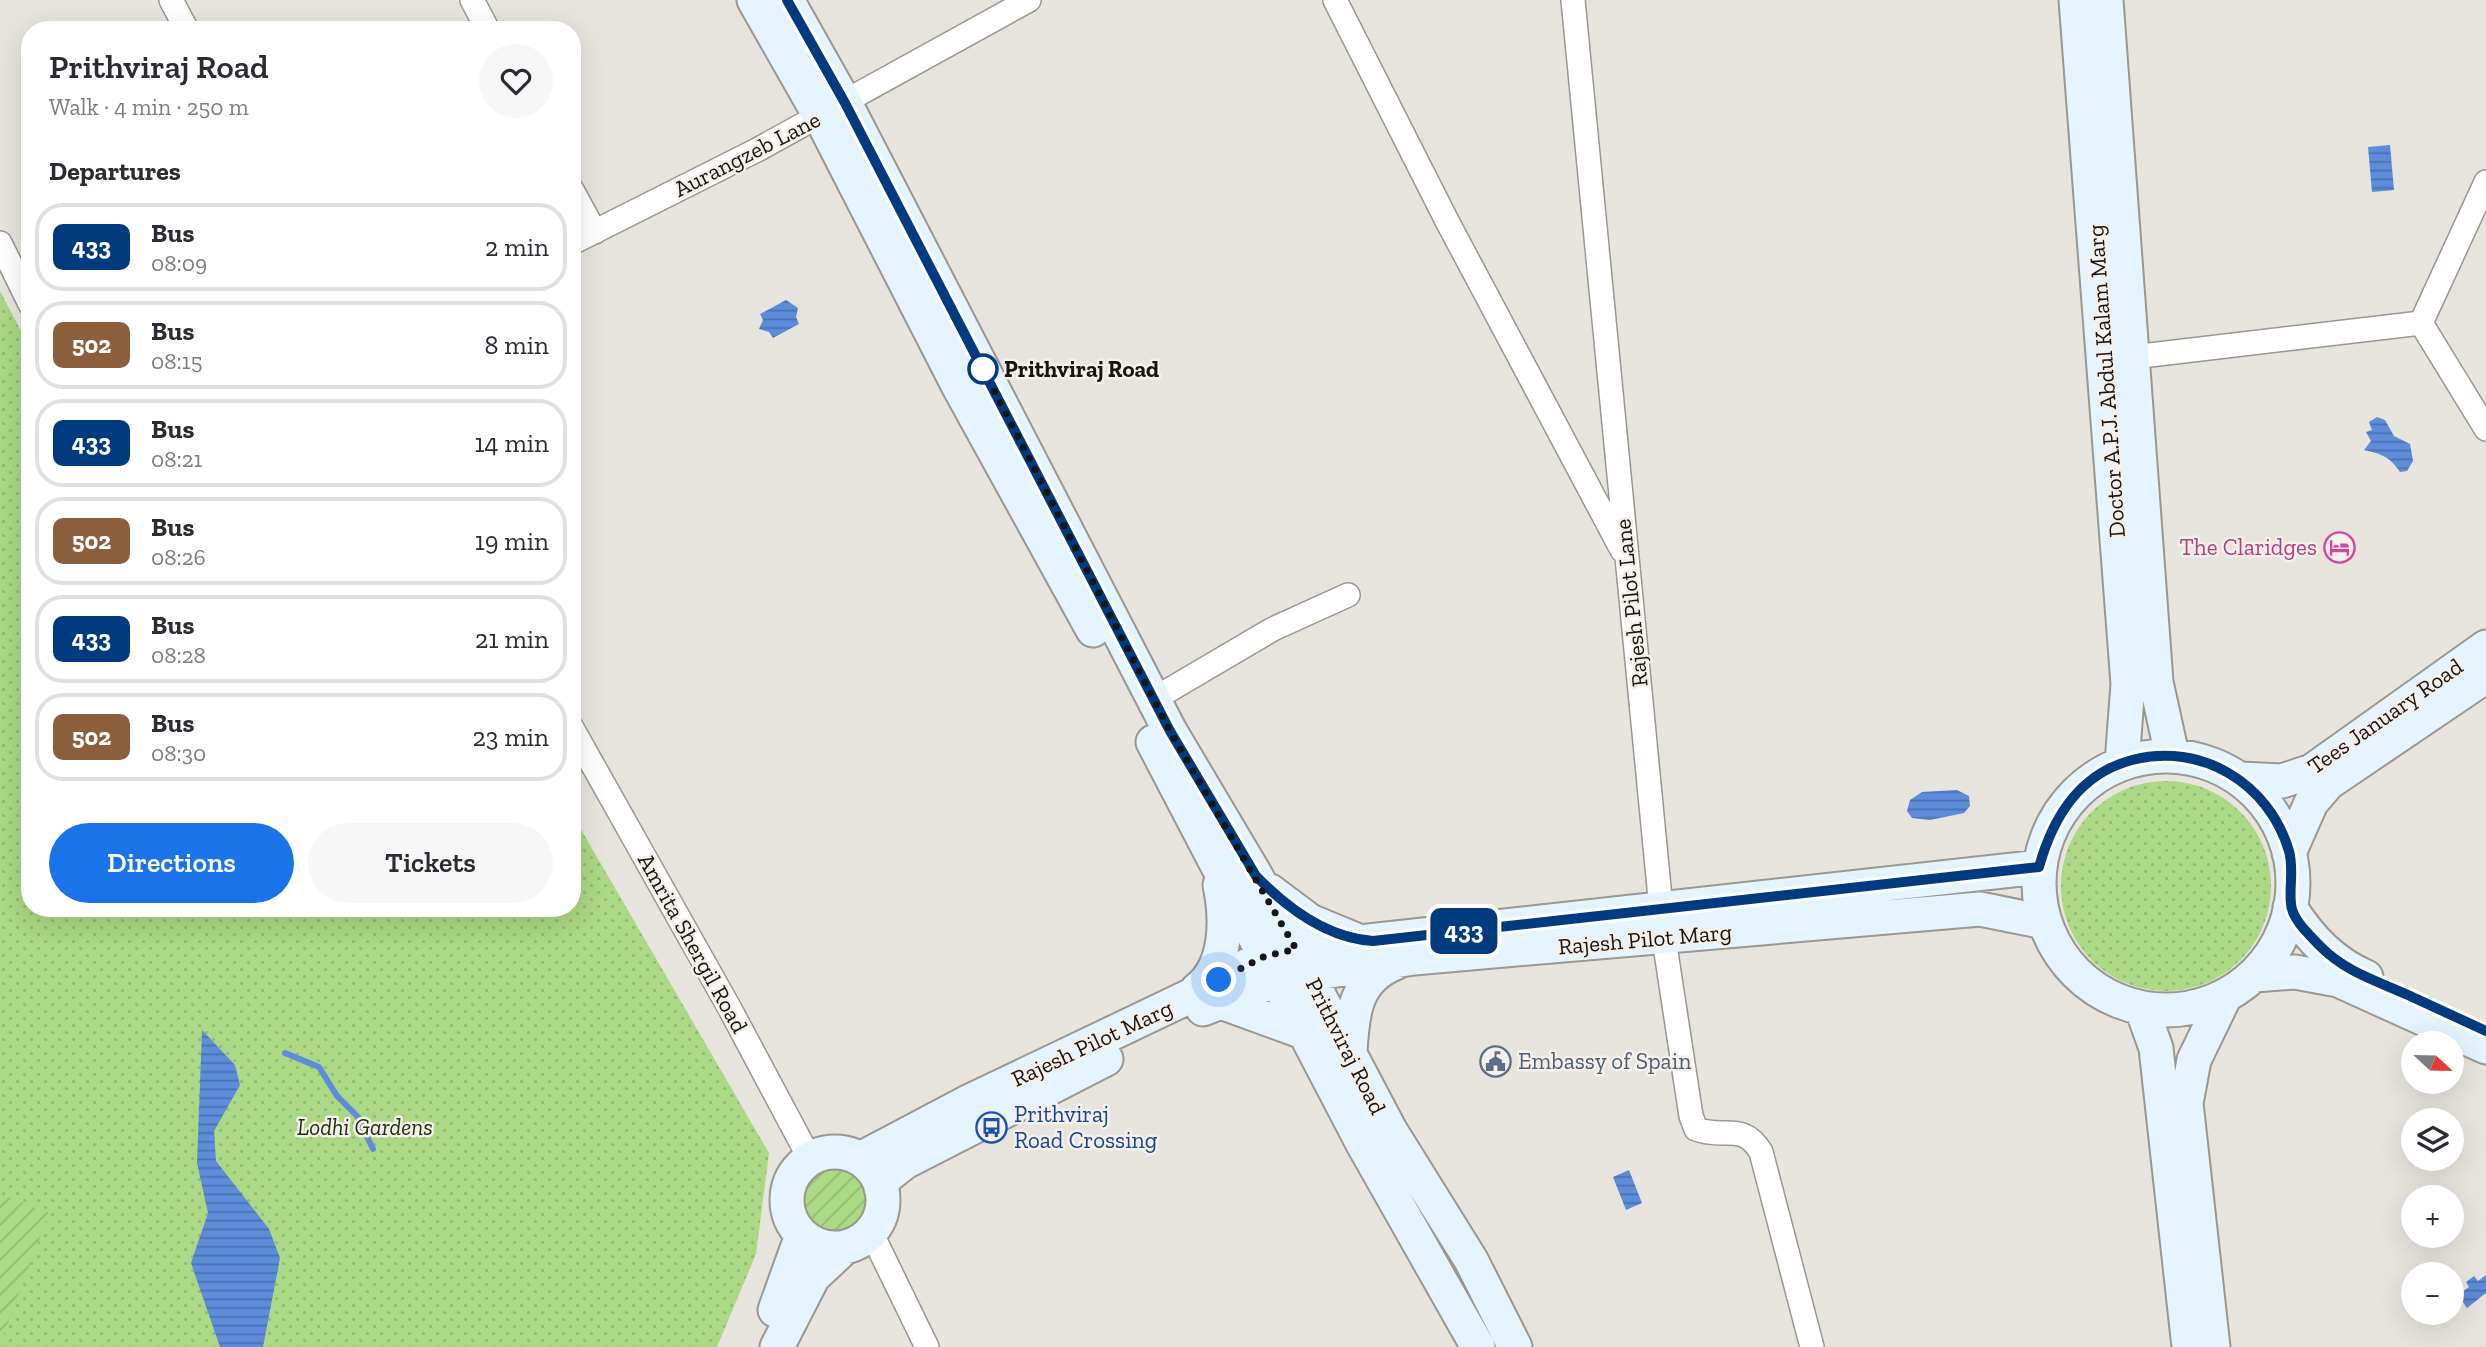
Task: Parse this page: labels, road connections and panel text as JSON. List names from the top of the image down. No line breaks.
{"streets":{"main road":["Doctor A.P.J. Abdul Kalam Marg","Tees January Road","Rajesh Pilot Marg","Prithviraj Road"],"street":["Aurangzeb Lane","Rajesh Pilot Lane","Amrita Shergil Road"]},"crossings":[["Aurangzeb Lane","Prithviraj Road"],["Rajesh Pilot Lane","Rajesh Pilot Marg"],["Rajesh Pilot Marg","Amrita Shergil Road"],["Rajesh Pilot Marg","Prithviraj Road"]],"parks":["Lodhi Gardens"],"places":{"other":["Prithviraj Road"],"hotel":["The Claridges"],"public building":["Embassy of Spain"],"bus stop":["Prithviraj Road Crossing"]},"lines":["bus line 433"],"north":"right","page":{"on_map":"433","heading":[["Prithviraj Road","Walk · 4 min · 250 m"],"Departures"],"list":[{"mark":"433","name":"Bus","note":"08:09","value":"2 min"},{"mark":"502","name":"Bus","note":"08:15","value":"8 min"},{"mark":"433","name":"Bus","note":"08:21","value":"14 min"},{"mark":"502","name":"Bus","note":"08:26","value":"19 min"},{"mark":"433","name":"Bus","note":"08:28","value":"21 min"},{"mark":"502","name":"Bus","note":"08:30","value":"23 min"}],"buttons":["Directions","Tickets"],"map_buttons":["+","−"]}}
